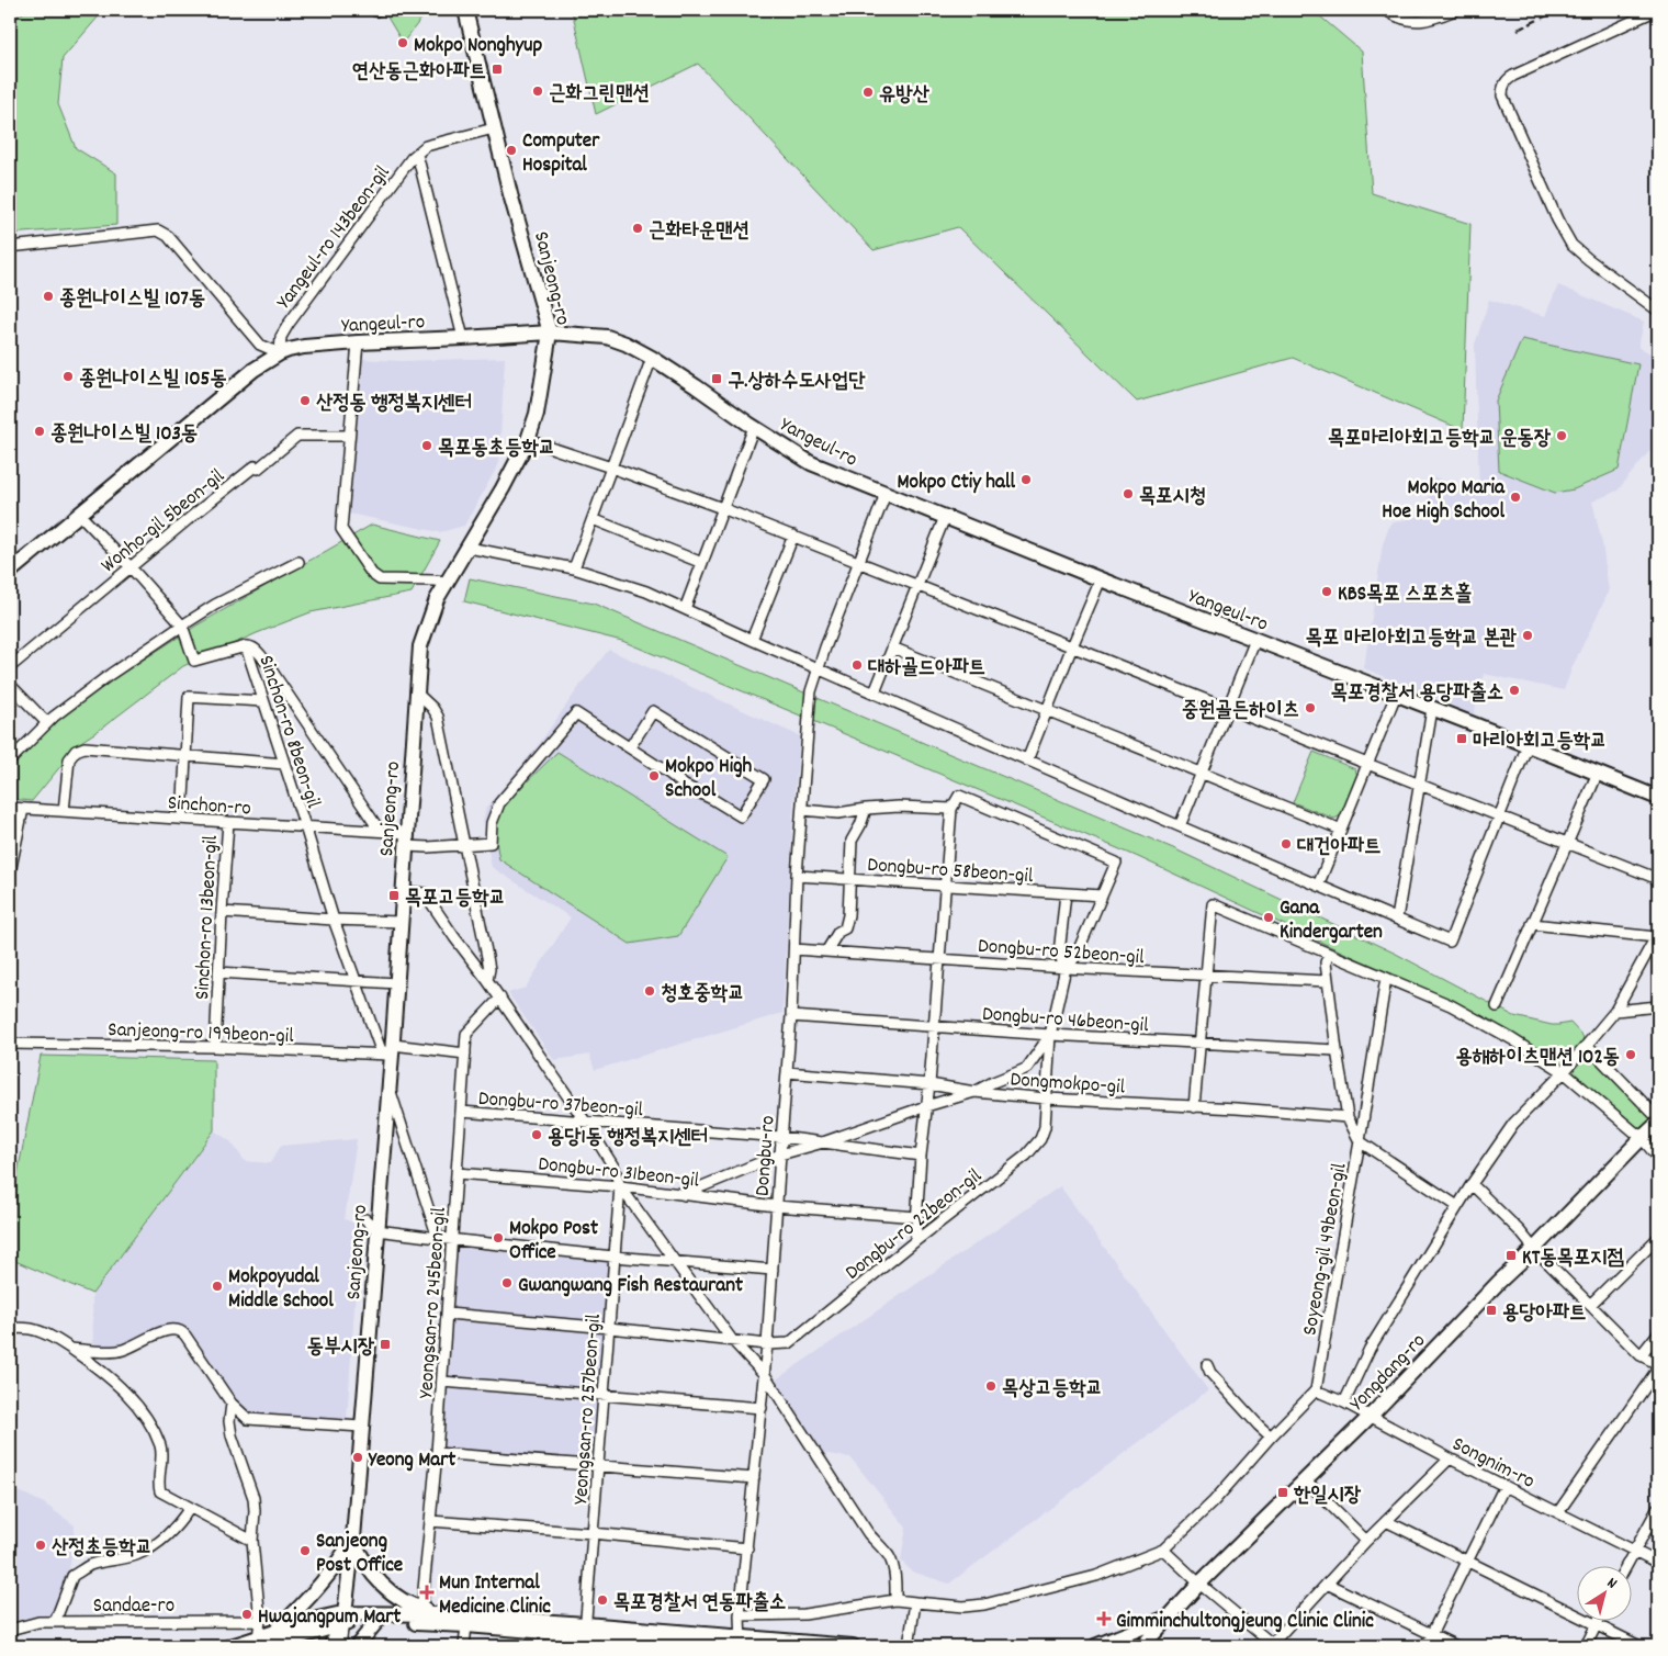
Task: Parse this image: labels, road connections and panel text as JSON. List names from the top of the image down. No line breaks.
{"streets":{"street":["Yangeul-ro 143beon-gil","Sanjeong-ro","Yangeul-ro","Wonho-gil 5beon-gil","Sinchon-ro 8beon-gil","Sinchon-ro","Dongbu-ro 58beon-gil","Sinchon-ro 13beon-gil","Dongbu-ro 52beon-gil","Dongbu-ro 46beon-gil","Sanjeong-ro 199beon-gil","Dongmokpo-gil","Dongbu-ro 37beon-gil","Dongbu-ro","Dongbu-ro 31beon-gil","Dongbu-ro 22beon-gil","Soyeong-gil 49beon-gil","Yeongsan-ro 245beon-gil","Yongdang-ro","Yeongsan-ro 257beon-gil","Songnim-ro","Sandae-ro"]},"crossings":[["Yangeul-ro 143beon-gil","Sanjeong-ro"],["Yangeul-ro 143beon-gil","Yangeul-ro"],["Sanjeong-ro","Yangeul-ro"],["Sanjeong-ro","Sinchon-ro 8beon-gil"],["Sanjeong-ro","Sinchon-ro"],["Sanjeong-ro","Sanjeong-ro 199beon-gil"],["Yangeul-ro","Dongbu-ro"],["Sinchon-ro 8beon-gil","Sinchon-ro"],["Sinchon-ro 8beon-gil","Sanjeong-ro 199beon-gil"],["Sinchon-ro","Sinchon-ro 13beon-gil"],["Dongbu-ro 58beon-gil","Dongbu-ro"],["Sinchon-ro 13beon-gil","Sanjeong-ro 199beon-gil"],["Dongbu-ro 52beon-gil","Dongbu-ro"],["Dongbu-ro 52beon-gil","Soyeong-gil 49beon-gil"],["Dongbu-ro 46beon-gil","Dongbu-ro"],["Dongbu-ro 46beon-gil","Dongbu-ro 22beon-gil"],["Dongbu-ro 46beon-gil","Soyeong-gil 49beon-gil"],["Sanjeong-ro 199beon-gil","Yeongsan-ro 245beon-gil"],["Dongmokpo-gil","Dongbu-ro"],["Dongmokpo-gil","Dongbu-ro 22beon-gil"],["Dongmokpo-gil","Soyeong-gil 49beon-gil"],["Dongbu-ro 37beon-gil","Dongbu-ro"],["Dongbu-ro 37beon-gil","Yeongsan-ro 245beon-gil"],["Dongbu-ro","Dongbu-ro 31beon-gil"],["Dongbu-ro","Dongbu-ro 22beon-gil"],["Dongbu-ro 31beon-gil","Yeongsan-ro 245beon-gil"],["Dongbu-ro 31beon-gil","Yeongsan-ro 257beon-gil"],["Dongbu-ro 22beon-gil","Yeongsan-ro 245beon-gil"],["Dongbu-ro 22beon-gil","Yeongsan-ro 257beon-gil"],["Soyeong-gil 49beon-gil","Songnim-ro"],["Yongdang-ro","Songnim-ro"]],"places":{"other":["Mokpo Nonghyup","근화그린맨션","유방산","Computer Hospital","근화타운맨션","종원나이스빌 107동","종원나이스빌 105동","산정동 행정복지센터","종원나이스빌 103동","목포마리아회고등학교 운동장","목포동초등학교","Mokpo Ctiy hall","목포시청","Mokpo Maria Hoe High School","KBS목포 스포츠홀","목포 마리아회고등학교 본관","대하골드아파트","목포경찰서 용당파출소","중원골든하이츠","Mokpo High School","대건아파트","Gana Kindergarten","청호중학교","용해하이츠맨션 102동","용당1동 행정복지센터","Mokpo Post Office","Gwangwang Fish Restaurant","Mokpoyudal Middle School","목상고등학교","Yeong Mart","산정초등학교","Sanjeong Post Office","목포경찰서 연동파출소","Hwajangpum Mart"],"transit":["연산동근화아파트","구.상하수도사업단","마리아회고등학교","목포고등학교","KT동목포지점","용당아파트","동부시장","한일시장"],"health":["Mun Internal Medicine Clinic","Gimminchultongjeung Clinic Clinic"]},"north":"top right"}
